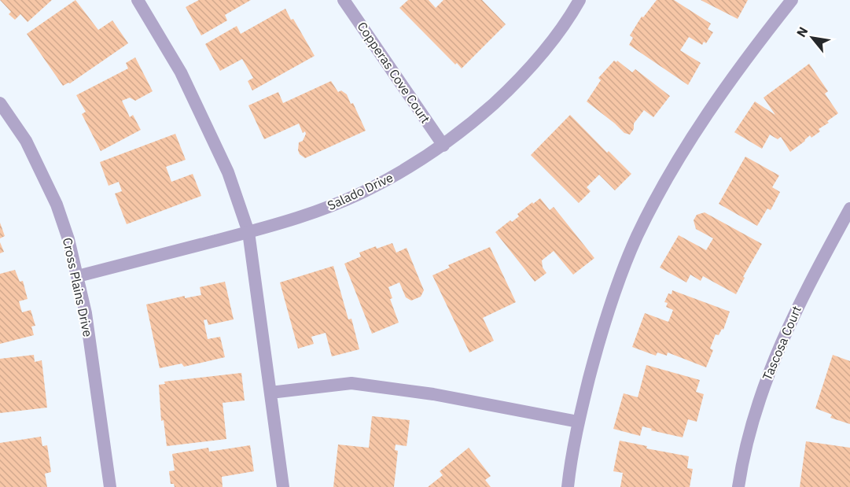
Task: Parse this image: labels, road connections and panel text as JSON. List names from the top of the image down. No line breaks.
{"streets":{"street":["Copperas Cove Court","Salado Drive","Cross Plains Drive","Tascosa Court"]},"crossings":[["Copperas Cove Court","Salado Drive"],["Salado Drive","Cross Plains Drive"]],"north":"top left"}
